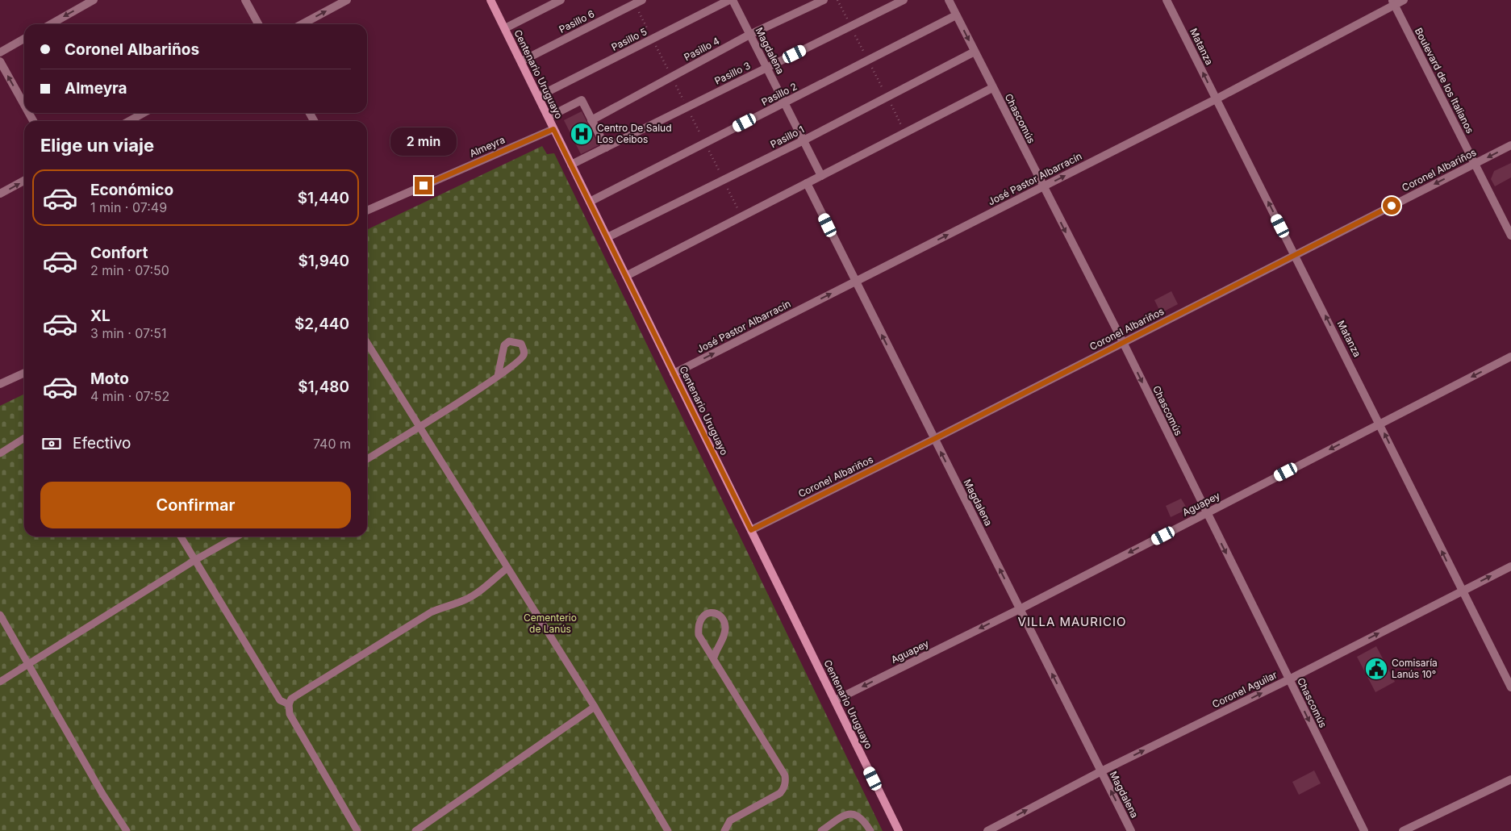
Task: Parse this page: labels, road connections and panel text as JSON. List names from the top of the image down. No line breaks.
{"streets":{"main road":["Centenario Uruguayo"],"street":["Pasillo 6","Pasillo 5","Matanza","Pasillo 4","Magdalena","Pasillo 3","Boulevard de los Italianos","Pasillo 2","Chascomús","Pasillo 1","Almeyra","Coronel Albariños","José Pastor Albarracín","Aguapey","Coronel Aguilar"]},"crossings":[["Pasillo 6","Centenario Uruguayo"],["Pasillo 5","Centenario Uruguayo"],["Matanza","Coronel Albariños"],["Matanza","José Pastor Albarracín"],["Matanza","Aguapey"],["Matanza","Coronel Aguilar"],["Pasillo 4","Magdalena"],["Magdalena","Pasillo 3"],["Magdalena","Pasillo 2"],["Magdalena","Pasillo 1"],["Magdalena","Coronel Albariños"],["Magdalena","José Pastor Albarracín"],["Magdalena","Aguapey"],["Magdalena","Coronel Aguilar"],["Pasillo 3","Centenario Uruguayo"],["Centenario Uruguayo","Pasillo 2"],["Centenario Uruguayo","Pasillo 1"],["Centenario Uruguayo","Almeyra"],["Centenario Uruguayo","Coronel Albariños"],["Centenario Uruguayo","José Pastor Albarracín"],["Centenario Uruguayo","Aguapey"],["Boulevard de los Italianos","Coronel Albariños"],["Boulevard de los Italianos","José Pastor Albarracín"],["Pasillo 2","Chascomús"],["Chascomús","Pasillo 1"],["Chascomús","Coronel Albariños"],["Chascomús","José Pastor Albarracín"],["Chascomús","Aguapey"],["Chascomús","Coronel Aguilar"]],"one_way":["Matanza","Magdalena","Chascomús","José Pastor Albarracín","Aguapey","Coronel Aguilar"],"districts":["VILLA MAURICIO"],"parks":["Cementerio de Lanús"],"places":{"hospital":["Centro De Salud Los Ceibos"],"public building":["Comisaría Lanús 10°"]},"page":{"banner":["Coronel Albariños","Almeyra"],"heading":"Elige un viaje","bubble":"2 min","list":[{"name":"Económico","note":"1 min · 07:49","value":"$1,440"},{"name":"Confort","note":"2 min · 07:50","value":"$1,940"},{"name":"XL","note":"3 min · 07:51","value":"$2,440"},{"name":"Moto","note":"4 min · 07:52","value":"$1,480"}],"pay":["Efectivo","740 m"],"buttons":"Confirmar"}}
